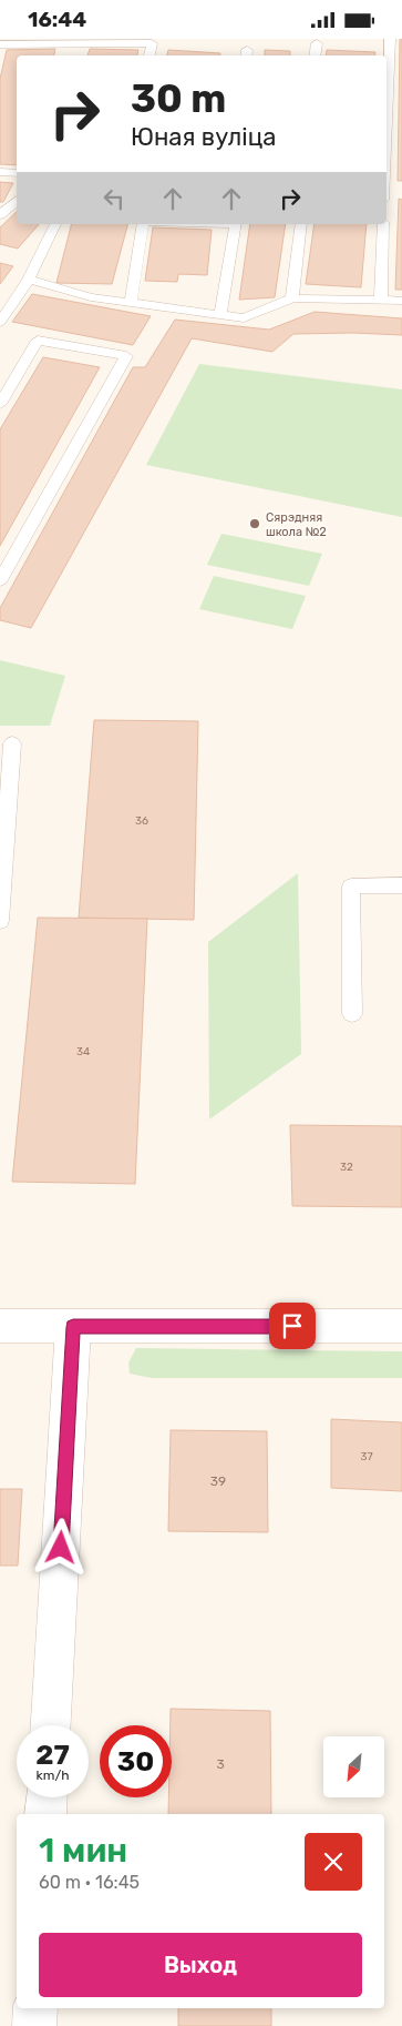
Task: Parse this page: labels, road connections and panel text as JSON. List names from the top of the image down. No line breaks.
{"places":["Сярэдняя школа №2"],"house_numbers":["36","34","32","37","39","3"],"north":"bottom left","page":{"status":"16:44","turn":["30 m","Юная вуліца"],"speed":"27 km/h","limit":"30","heading":["1 мин","60 m · 16:45"],"buttons":"Выход"}}
